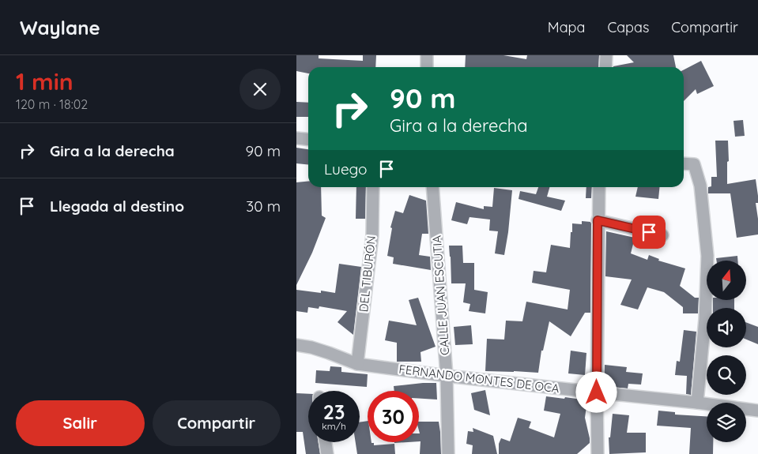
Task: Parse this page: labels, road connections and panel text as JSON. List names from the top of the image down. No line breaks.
{"streets":{"street":["DEL TIBURÓN","CALLE JUAN ESCUTIA","FERNANDO MONTES DE OCA"]},"crossings":[["DEL TIBURÓN","FERNANDO MONTES DE OCA"],["CALLE JUAN ESCUTIA","FERNANDO MONTES DE OCA"]],"north":"top","page":{"header":"Waylane","nav":["Mapa","Capas","Compartir"],"heading":["1 min","120 m · 18:02"],"turn":["90 m","Gira a la derecha"],"list":[{"name":"Gira a la derecha","value":"90 m"},{"name":"Llegada al destino","value":"30 m"}],"then":"Luego","speed":"23 km/h","limit":"30","buttons":["Salir","Compartir"]}}
